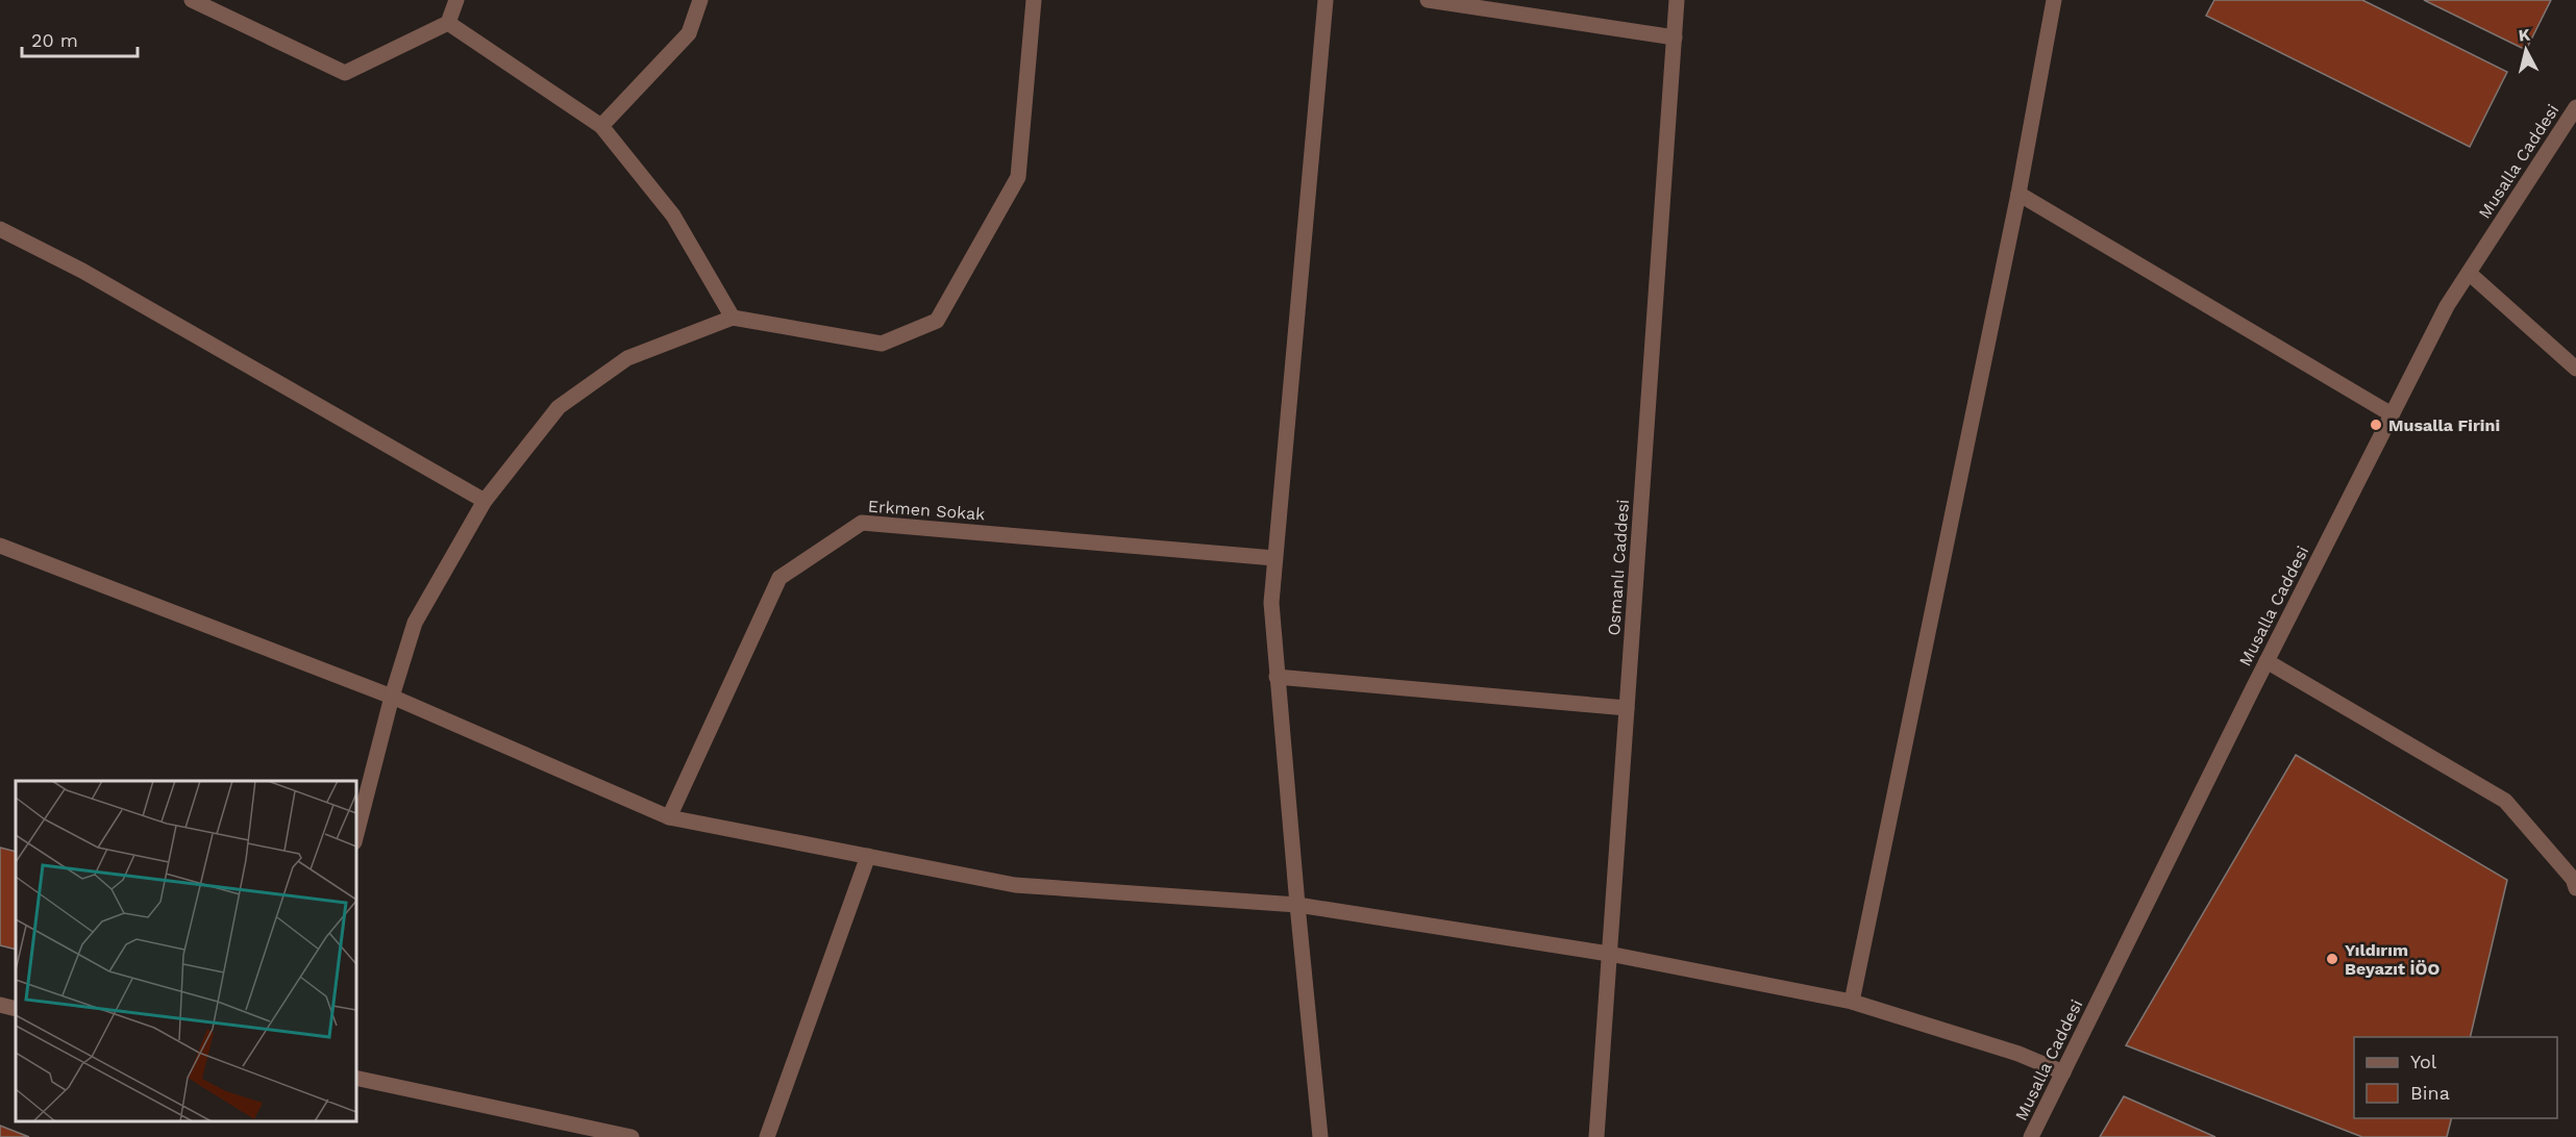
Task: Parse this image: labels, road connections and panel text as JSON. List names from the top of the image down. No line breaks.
{"streets":{"street":["Musalla Caddesi","Erkmen Sokak","Osmanlı Caddesi"]},"places":["Musalla Firini","Yıldırım Beyazıt İÖO"],"legend":["Yol","Bina"],"scale_bar":"20 m","north":"top"}
